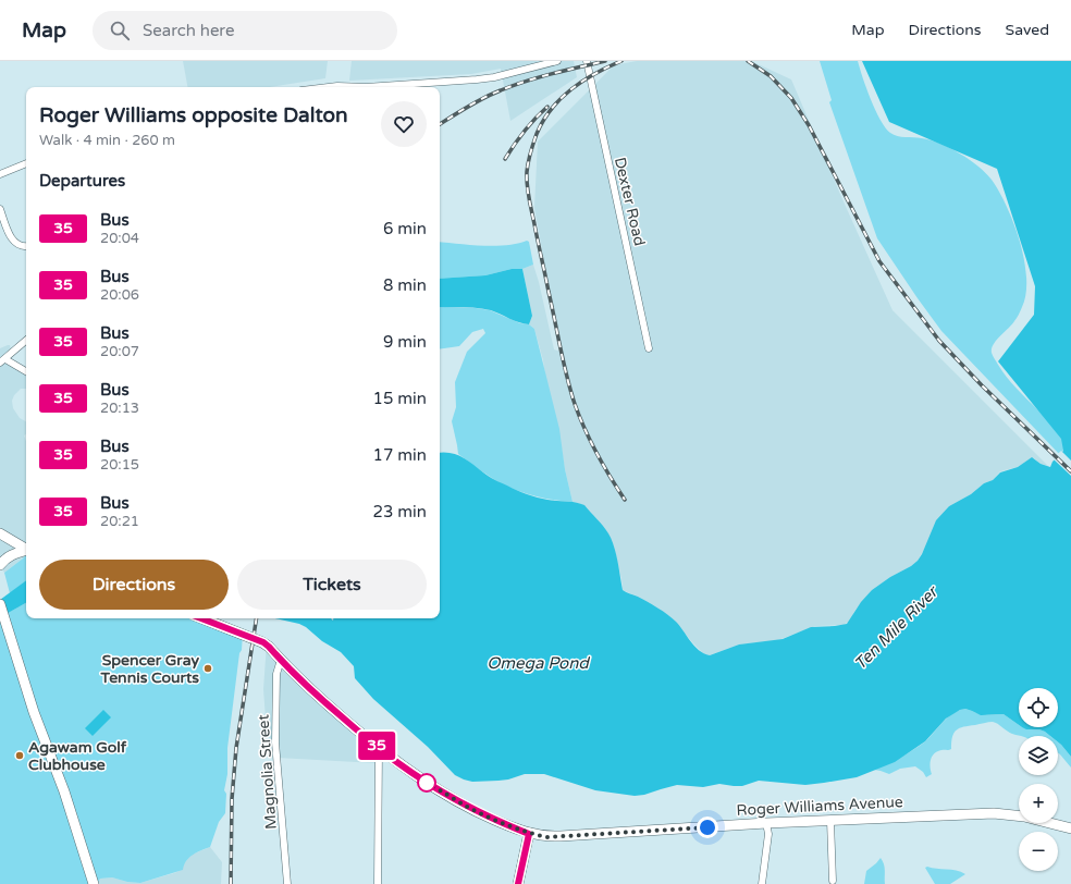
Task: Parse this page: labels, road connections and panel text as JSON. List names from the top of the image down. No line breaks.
{"streets":{"main road":["Roger Williams Avenue"],"street":["Dexter Road","Magnolia Street"]},"crossings":[["Magnolia Street","Roger Williams Avenue"]],"water":["Ten Mile River","Omega Pond"],"places":["Spencer Gray Tennis Courts","Agawam Golf Clubhouse"],"lines":["bus line 35"],"page":{"header":"Map","search":"Search here","nav":["Map","Directions","Saved"],"on_map":"35","heading":[["Roger Williams opposite Dalton","Walk · 4 min · 260 m"],"Departures"],"list":[{"mark":"35","name":"Bus","note":"20:04","value":"6 min"},{"mark":"35","name":"Bus","note":"20:06","value":"8 min"},{"mark":"35","name":"Bus","note":"20:07","value":"9 min"},{"mark":"35","name":"Bus","note":"20:13","value":"15 min"},{"mark":"35","name":"Bus","note":"20:15","value":"17 min"},{"mark":"35","name":"Bus","note":"20:21","value":"23 min"}],"buttons":["Directions","Tickets"],"map_buttons":["+","−"]}}
